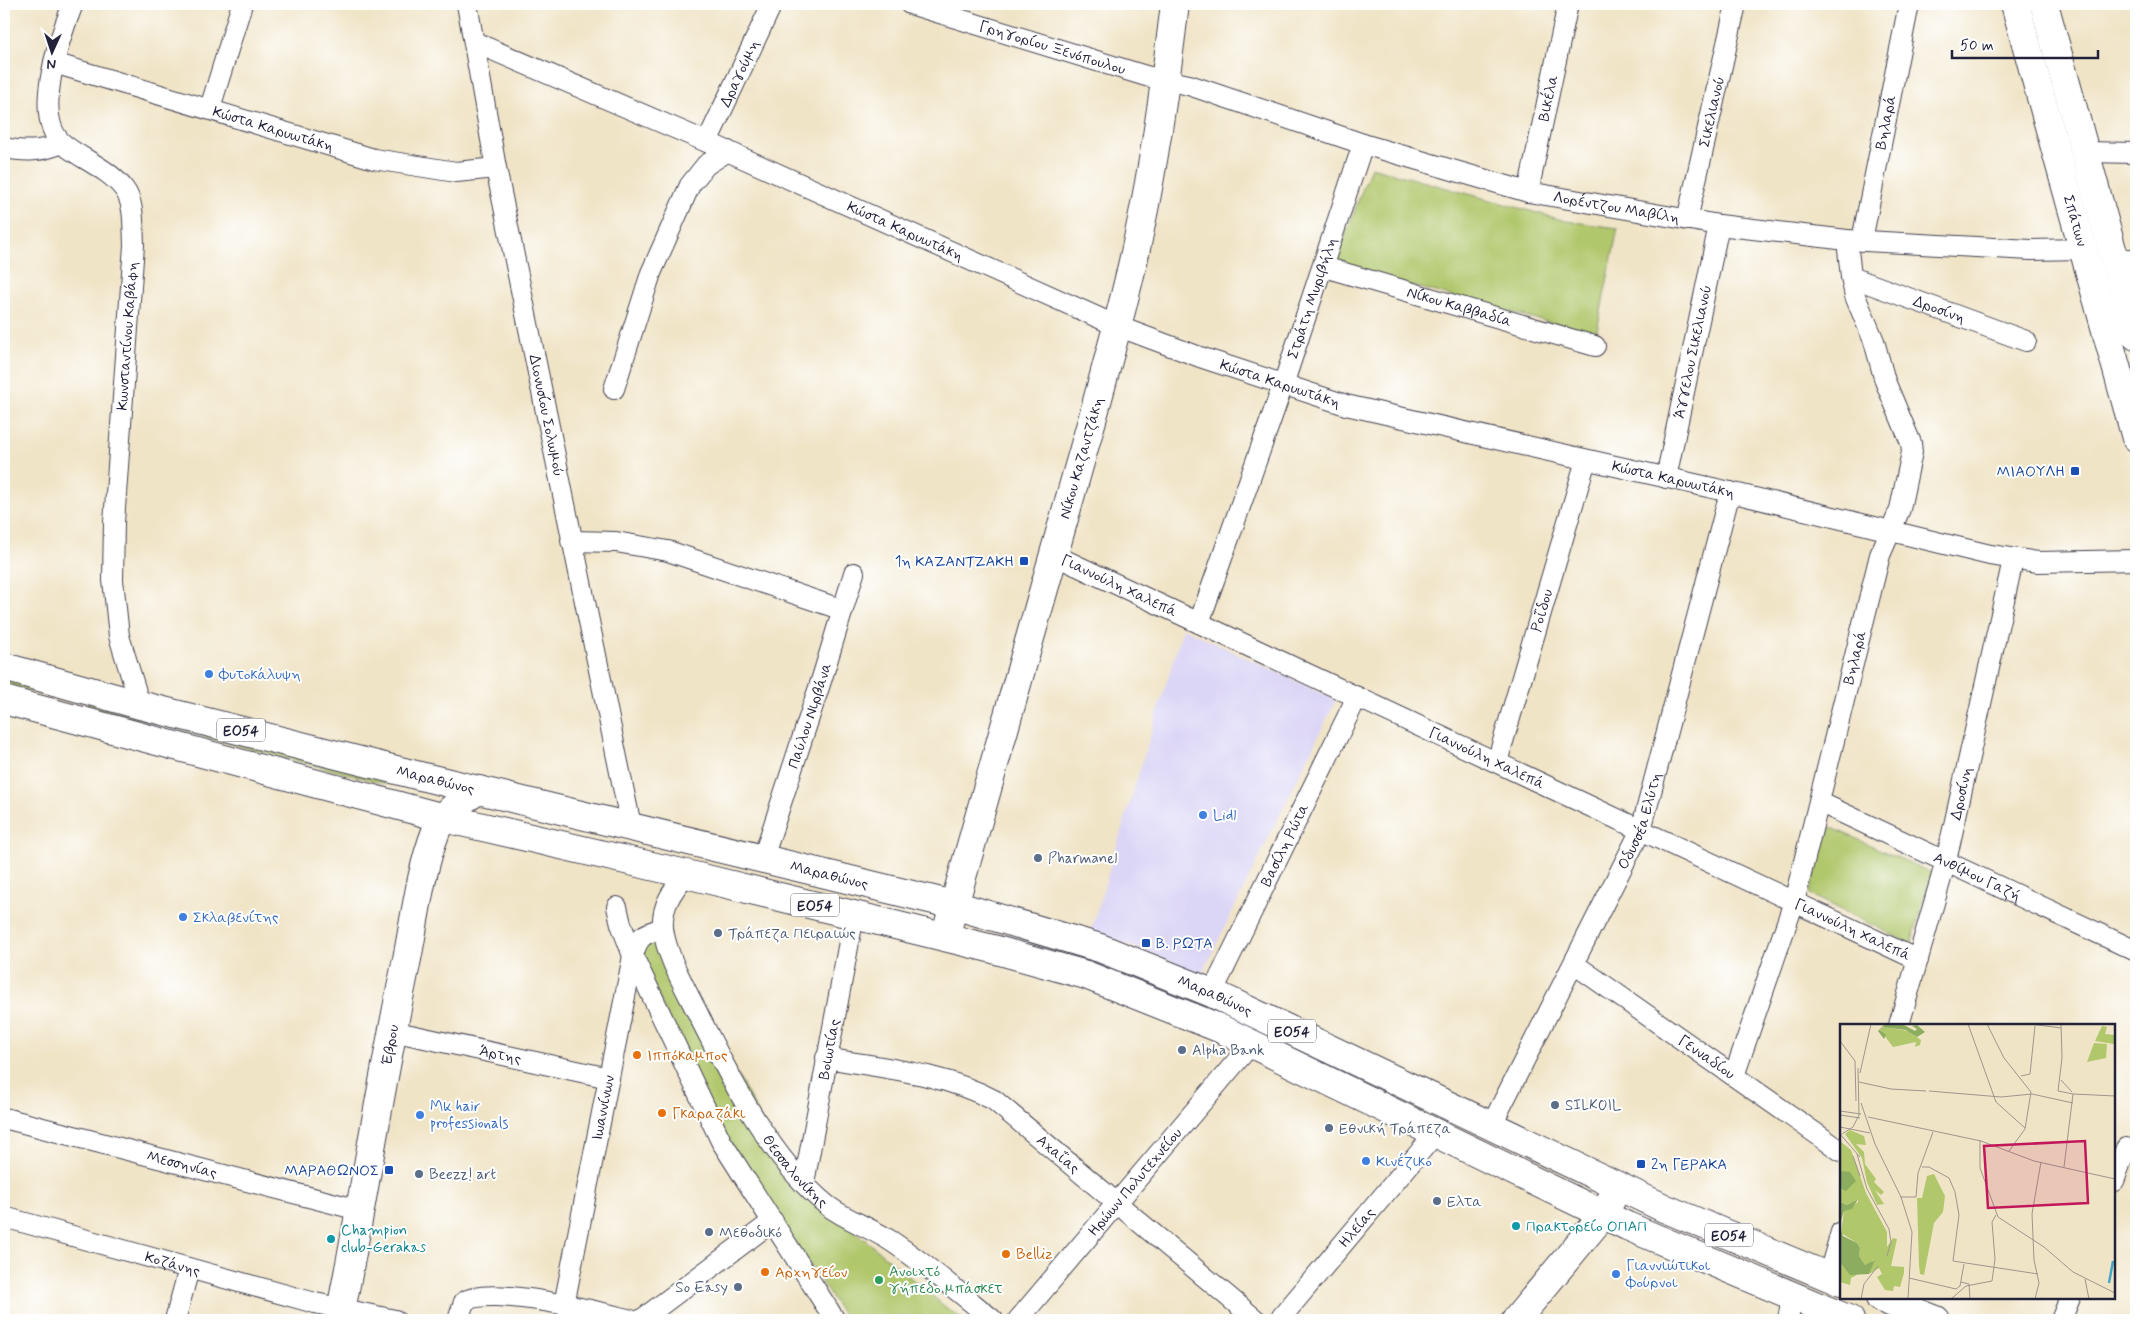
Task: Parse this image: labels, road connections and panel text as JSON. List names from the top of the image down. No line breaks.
{"streets":{"main road":["Σπάτων","Νίκου Καζαντζάκη","ΕΟ54","Μαραθώνος","Έβρου"],"street":["Γρηγορίου Ξενόπουλου","Δραγούμη","Βικέλα","Σικελιανού","Βηλαρά","Κώστα Καρυωτάκη","Λορέντζου Μαβίλη","Στράτη Μυριβήλη","Νίκου Καββαδία","Δροσίνη","Κωνσταντίνου Καβάφη","Άγγελου Σικελιανού","Διονυσίου Σολωμού","Γιαννούλη Χαλεπά","Ροΐδου","Παύλου Νιρβάνα","Οδυσσέα Ελύτη","Βασίλη Ρώτα","Ανθίμου Γαζή","Βοιωτίας","Άρτης","Γενναδίου","Ιωαννίνων","Αχαΐας","Μεσσηνίας","Θεσσαλονίκης","Ηρώων Πολυτεχνείου","Ηλείας","Κοζάνης"]},"crossings":[["Γρηγορίου Ξενόπουλου","Λορέντζου Μαβίλη"],["Γρηγορίου Ξενόπουλου","Νίκου Καζαντζάκη"],["Δραγούμη","Κώστα Καρυωτάκη"],["Βικέλα","Λορέντζου Μαβίλη"],["Σικελιανού","Λορέντζου Μαβίλη"],["Βηλαρά","Κώστα Καρυωτάκη"],["Βηλαρά","Λορέντζου Μαβίλη"],["Βηλαρά","Δροσίνη"],["Βηλαρά","Γιαννούλη Χαλεπά"],["Βηλαρά","Ανθίμου Γαζή"],["Βηλαρά","Γενναδίου"],["Κώστα Καρυωτάκη","Στράτη Μυριβήλη"],["Κώστα Καρυωτάκη","Δροσίνη"],["Κώστα Καρυωτάκη","Κωνσταντίνου Καβάφη"],["Κώστα Καρυωτάκη","Άγγελου Σικελιανού"],["Κώστα Καρυωτάκη","Διονυσίου Σολωμού"],["Κώστα Καρυωτάκη","Νίκου Καζαντζάκη"],["Κώστα Καρυωτάκη","Ροΐδου"],["Κώστα Καρυωτάκη","Οδυσσέα Ελύτη"],["Λορέντζου Μαβίλη","Σπάτων"],["Λορέντζου Μαβίλη","Στράτη Μυριβήλη"],["Λορέντζου Μαβίλη","Άγγελου Σικελιανού"],["Λορέντζου Μαβίλη","Νίκου Καζαντζάκη"],["Στράτη Μυριβήλη","Νίκου Καββαδία"],["Στράτη Μυριβήλη","Γιαννούλη Χαλεπά"],["Δροσίνη","Γιαννούλη Χαλεπά"],["Δροσίνη","Ανθίμου Γαζή"],["Κωνσταντίνου Καβάφη","Μαραθώνος"],["Διονυσίου Σολωμού","Μαραθώνος"],["Νίκου Καζαντζάκη","Γιαννούλη Χαλεπά"],["Νίκου Καζαντζάκη","Μαραθώνος"],["Γιαννούλη Χαλεπά","Ροΐδου"],["Γιαννούλη Χαλεπά","Οδυσσέα Ελύτη"],["Γιαννούλη Χαλεπά","Βασίλη Ρώτα"],["Παύλου Νιρβάνα","Μαραθώνος"],["Μαραθώνος","Οδυσσέα Ελύτη"],["Μαραθώνος","Βασίλη Ρώτα"],["Μαραθώνος","Έβρου"],["Μαραθώνος","Βοιωτίας"],["Μαραθώνος","Θεσσαλονίκης"],["Μαραθώνος","Ηρώων Πολυτεχνείου"],["Μαραθώνος","Ηλείας"],["Οδυσσέα Ελύτη","Γενναδίου"],["Έβρου","Άρτης"],["Έβρου","Μεσσηνίας"],["Έβρου","Κοζάνης"],["Βοιωτίας","Αχαΐας"],["Βοιωτίας","Θεσσαλονίκης"],["Άρτης","Ιωαννίνων"],["Ιωαννίνων","Θεσσαλονίκης"],["Αχαΐας","Ηρώων Πολυτεχνείου"]],"places":{"transit":["ΜΙΑΟΥΛΗ","1η ΚΑΖΑΝΤΖΑΚΗ","Β. ΡΩΤΑ","2η ΓΕΡΑΚΑ","ΜΑΡΑΘΩΝΟΣ"],"other":["Φυτοκάλυψη","Lidl","Pharmanel","Σκλαβενίτης","Τράπεζα Πειραιώς","Alpha Bank","Ιππόκαμπος","SILKOIL","Γκαραζάκι","Mk hair professionals","Εθνική Τράπεζα","Κινέζικο","Beezz! art","Ελτα","Πρακτορείο ΟΠΑΠ","Μεθοδικό","Champion club-Gerakas","Belliz","Αρχηγείον","Γιαννιώτικοι Φούρνοι","Ανοιχτό γήπεδο μπάσκετ","So Easy"]},"scale_bar":"50 m","north":"bottom"}
